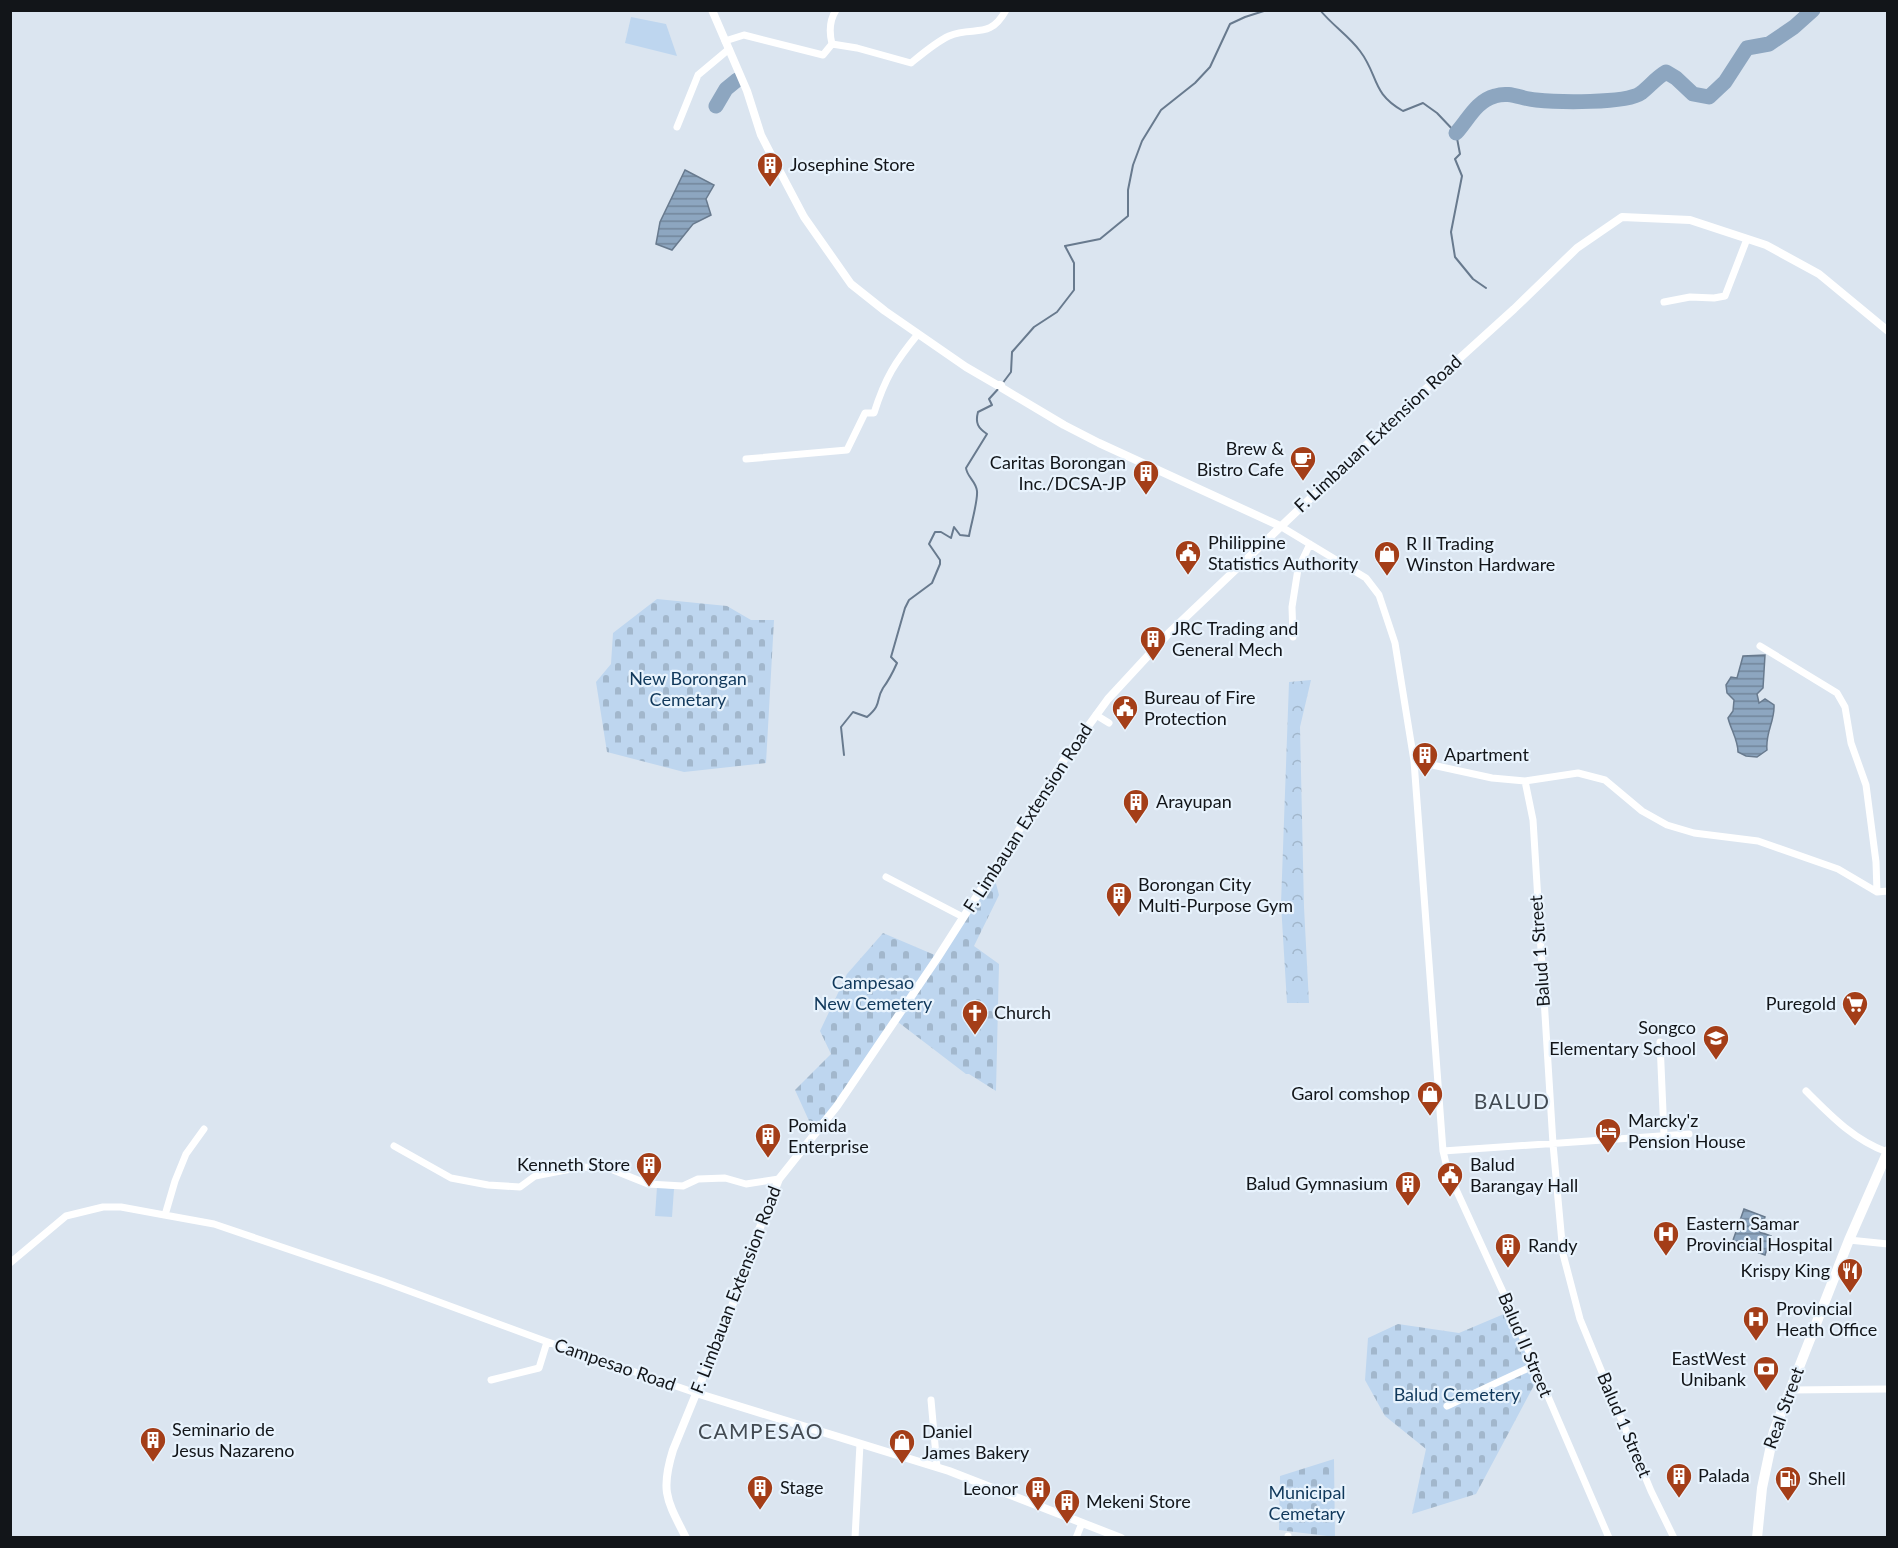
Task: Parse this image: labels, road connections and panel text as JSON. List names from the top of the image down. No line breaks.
{"streets":{"main road":["Real Street"],"street":["F. Limbauan Extension Road","Balud 1 Street","Balud II Street","Campesao Road"]},"crossings":[["F. Limbauan Extension Road","Balud II Street"],["F. Limbauan Extension Road","Campesao Road"]],"districts":["BALUD","CAMPESAO"],"parks":["New Borongan Cemetary","Campesao New Cemetery","Balud Cemetery","Municipal Cemetary"],"places":{"building":["Josephine Store","Caritas Borongan Inc./DCSA-JP","JRC Trading and General Mech","Apartment","Arayupan","Borongan City Multi-Purpose Gym","Pomida Enterprise","Kenneth Store","Balud Gymnasium","Randy","Seminario de Jesus Nazareno","Palada","Stage","Leonor","Mekeni Store"],"cafe":["Brew & Bistro Cafe"],"public building":["Philippine Statistics Authority","Bureau of Fire Protection","Balud Barangay Hall"],"shop":["R II Trading Winston Hardware","Garol comshop","Daniel James Bakery"],"supermarket":["Puregold"],"church":["Church"],"school or university":["Songco Elementary School"],"hotel":["Marcky'z Pension House"],"hospital":["Eastern Samar Provincial Hospital","Provincial Heath Office"],"restaurant":["Krispy King"],"bank":["EastWest Unibank"],"fuel station":["Shell"]}}
